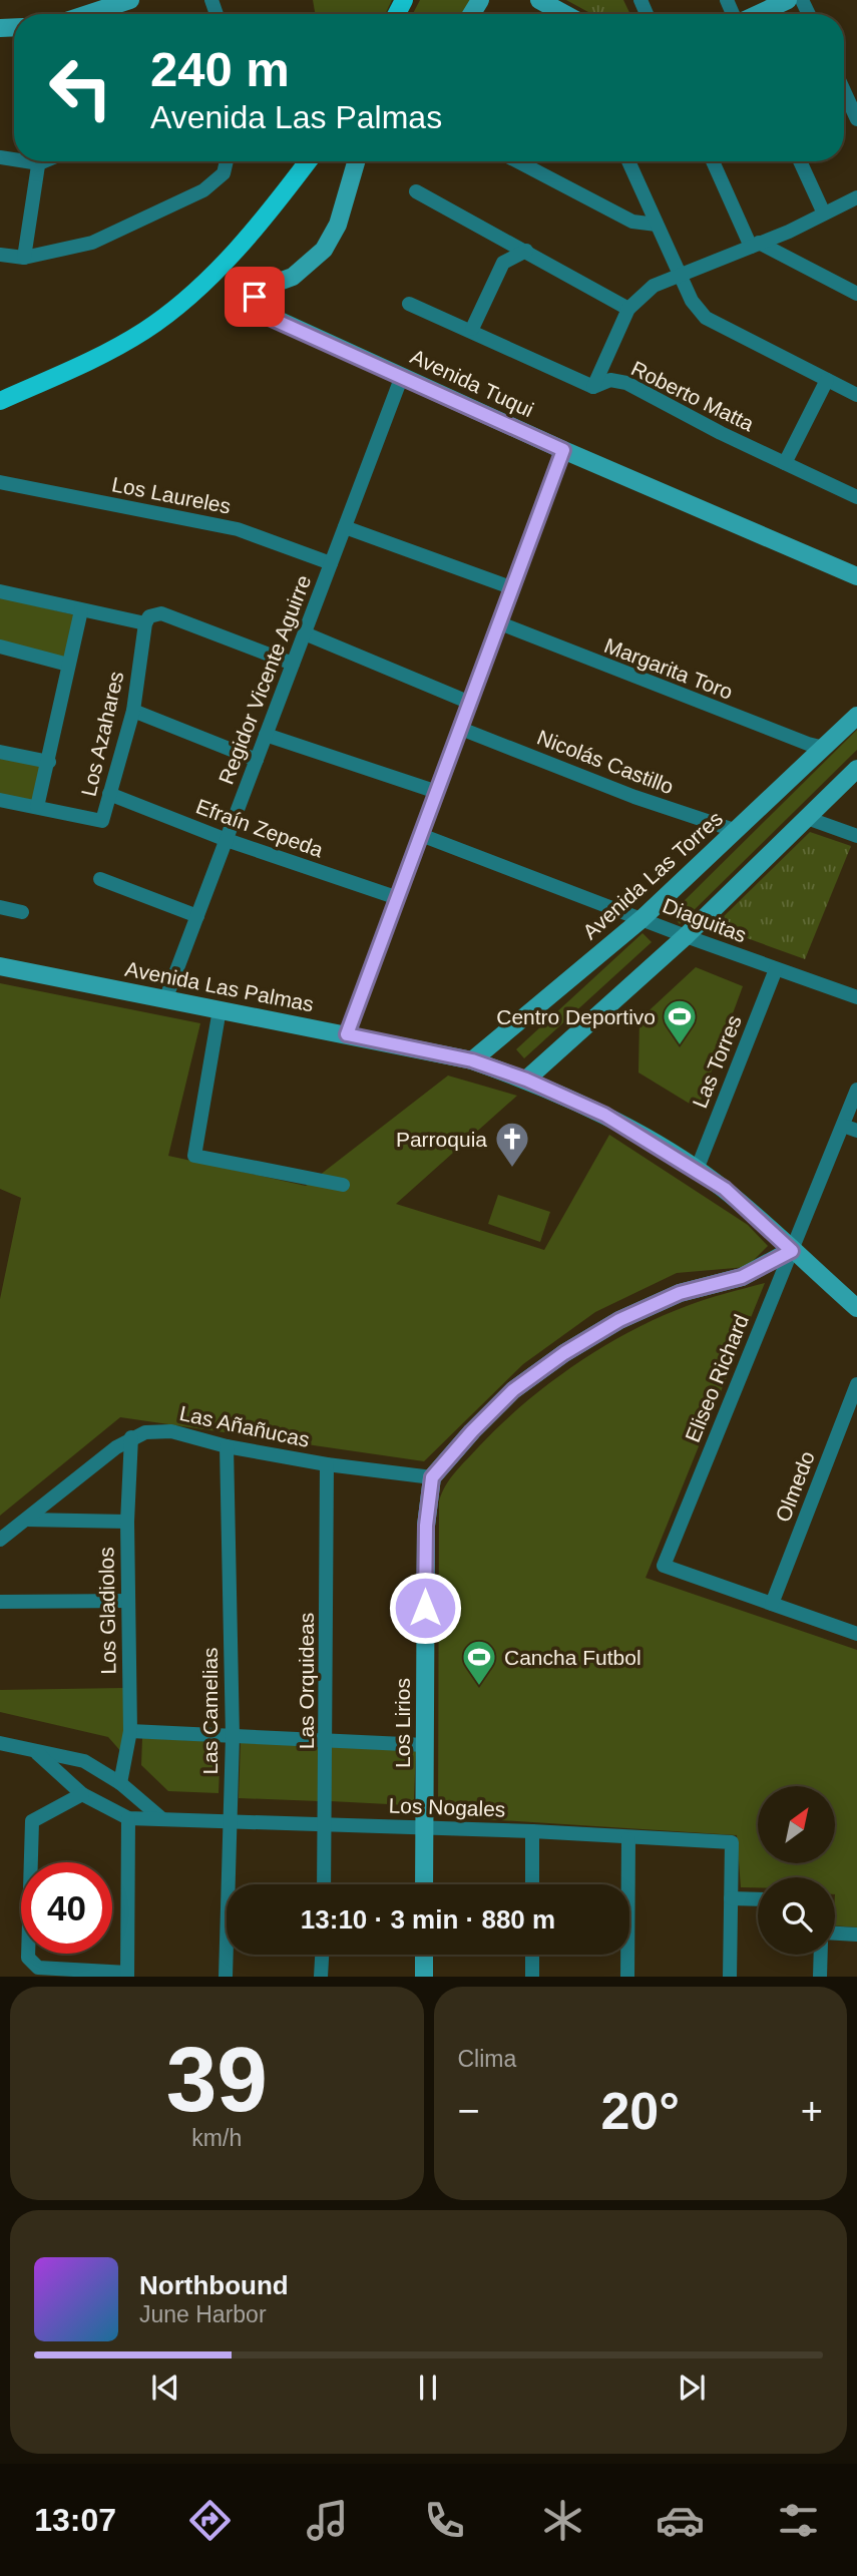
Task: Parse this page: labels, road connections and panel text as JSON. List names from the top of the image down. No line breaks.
{"streets":{"street":["Avenida Tuqui","Roberto Matta","Los Laureles","Margarita Toro","Regidor Vicente Aguirre","Los Azahares","Nicolás Castillo","Efraín Zepeda","Avenida Las Torres","Diaguitas","Avenida Las Palmas","Las Torres","Eliseo Richard","Las Añañucas","Olmedo","Los Gladiolos","Las Orquideas","Las Camelias","Los Lirios","Los Nogales"]},"crossings":[["Avenida Tuqui","Regidor Vicente Aguirre"],["Los Laureles","Regidor Vicente Aguirre"],["Margarita Toro","Avenida Las Torres"],["Regidor Vicente Aguirre","Efraín Zepeda"],["Regidor Vicente Aguirre","Avenida Las Palmas"],["Los Azahares","Efraín Zepeda"],["Nicolás Castillo","Avenida Las Torres"],["Avenida Las Torres","Diaguitas"],["Avenida Las Torres","Avenida Las Palmas"],["Diaguitas","Las Torres"],["Avenida Las Palmas","Las Torres"],["Avenida Las Palmas","Eliseo Richard"],["Eliseo Richard","Olmedo"],["Las Añañucas","Los Gladiolos"],["Las Añañucas","Las Orquideas"],["Las Añañucas","Las Camelias"],["Las Añañucas","Los Lirios"],["Los Gladiolos","Los Nogales"],["Las Orquideas","Los Nogales"],["Las Camelias","Los Nogales"],["Los Lirios","Los Nogales"]],"places":{"sports":["Centro Deportivo","Cancha Futbol"],"church":["Parroquia"]},"north":"top right","page":{"turn":["240 m","Avenida Las Palmas"],"limit":"40","trip":"13:10 · 3 min · 880 m","tile":[["39","km/h"],"Clima"],"heat":["−","20°","+"],"song":["Northbound","June Harbor"],"tabs":"13:07"}}
